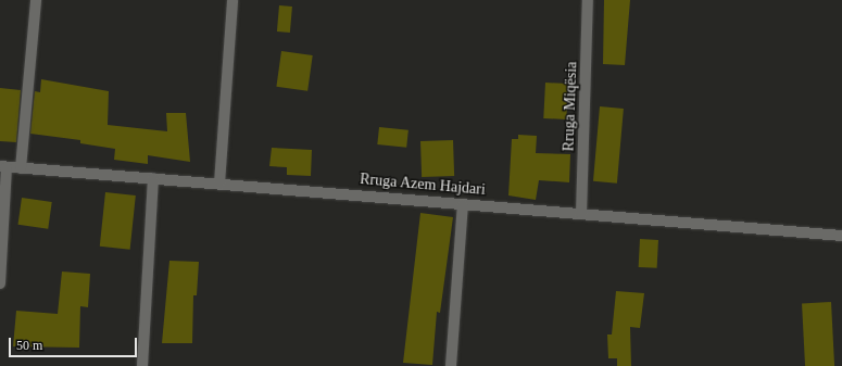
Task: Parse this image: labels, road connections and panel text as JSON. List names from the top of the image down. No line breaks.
{"streets":{"street":["Rruga Miqësia","Rruga Azem Hajdari"]},"crossings":[["Rruga Miqësia","Rruga Azem Hajdari"]],"scale_bar":"50 m"}
